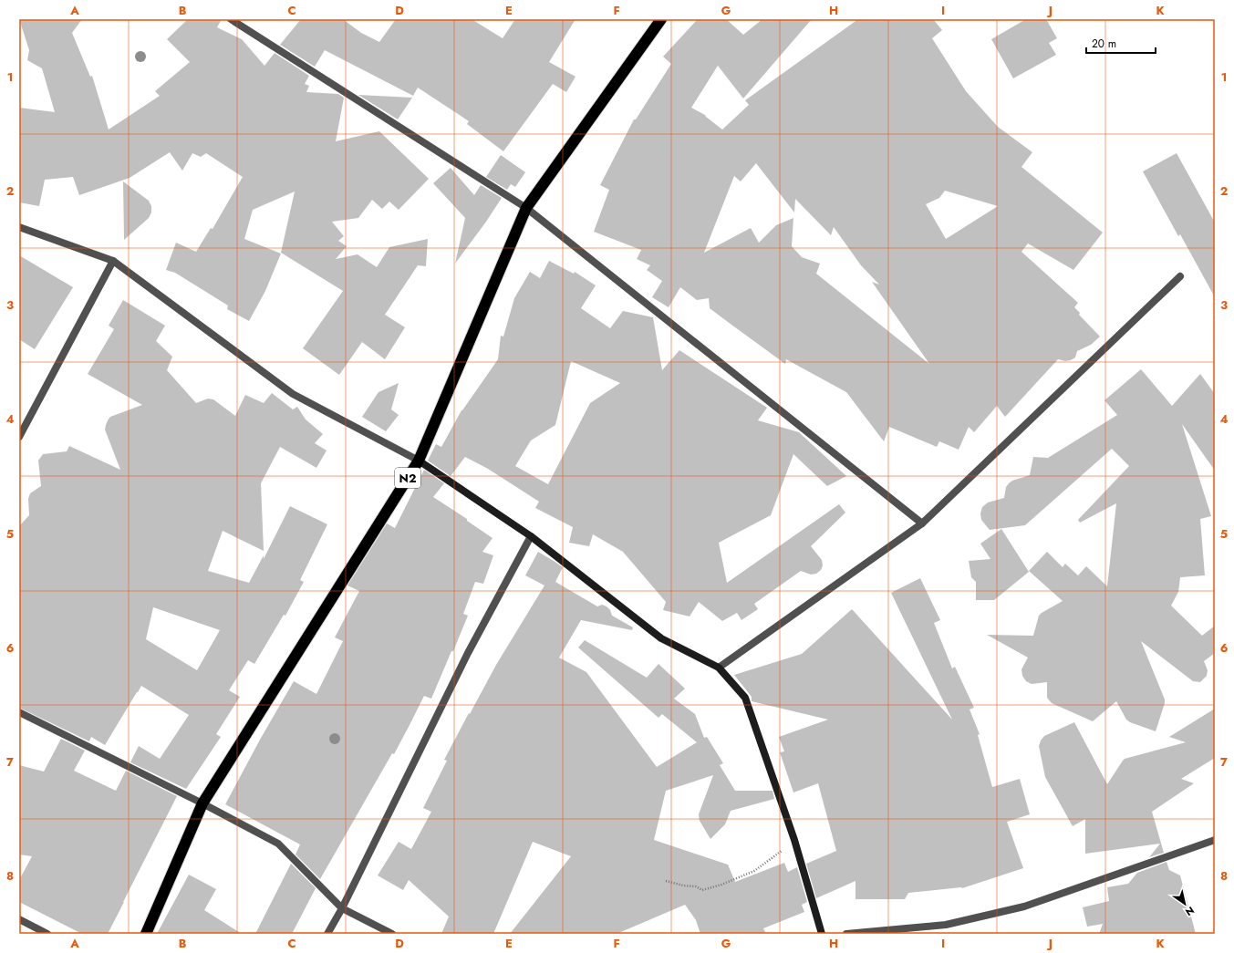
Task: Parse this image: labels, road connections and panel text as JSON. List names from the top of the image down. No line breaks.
{"streets":{"highway":["N2"]},"scale_bar":"20 m","north":"bottom right","grid":{"columns":["A","B","C","D","E","F","G","H","I","J","K"],"rows":["1","2","3","4","5","6","7","8"]}}
